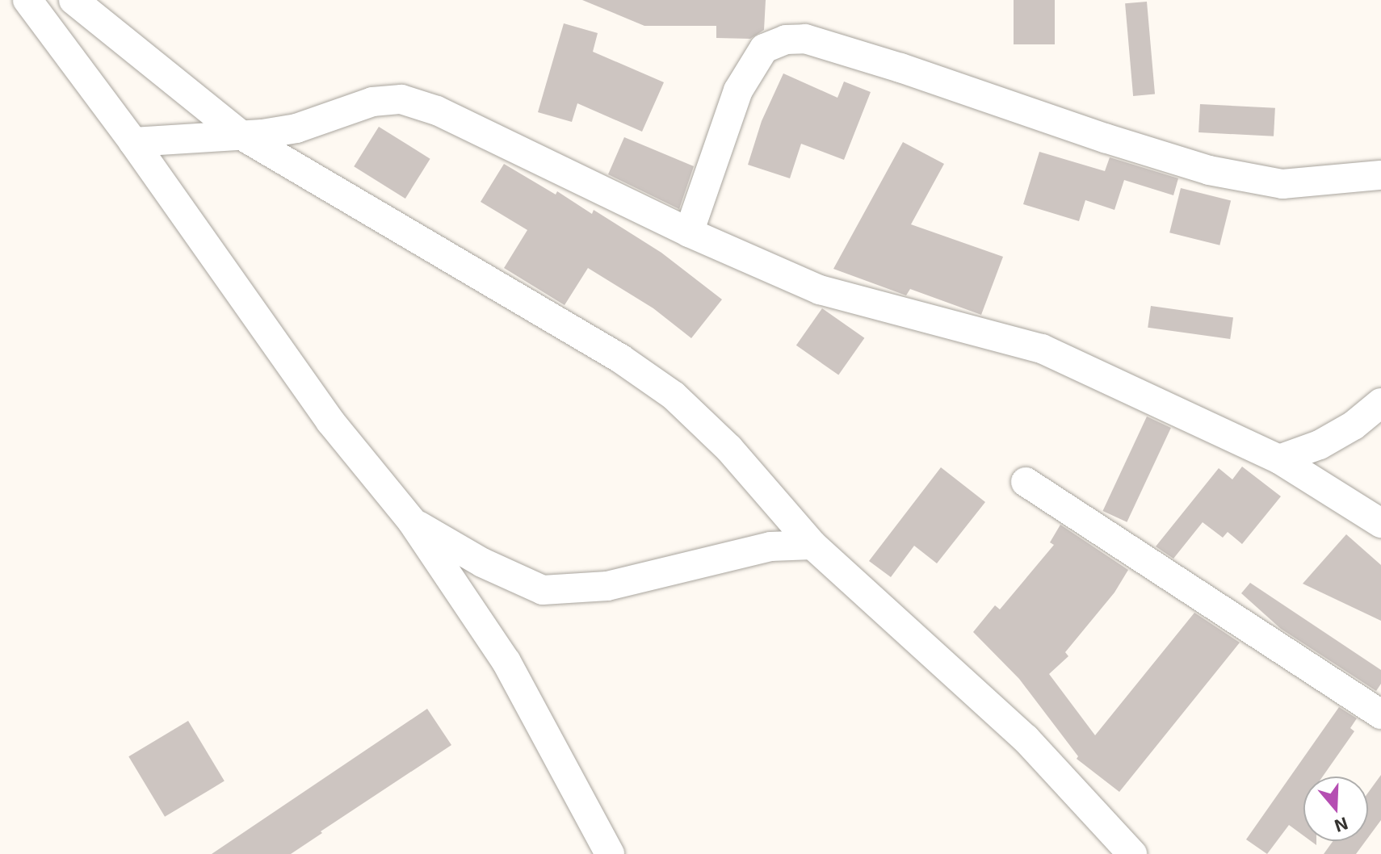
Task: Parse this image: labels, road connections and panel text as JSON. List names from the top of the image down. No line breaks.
{"north":"bottom"}
